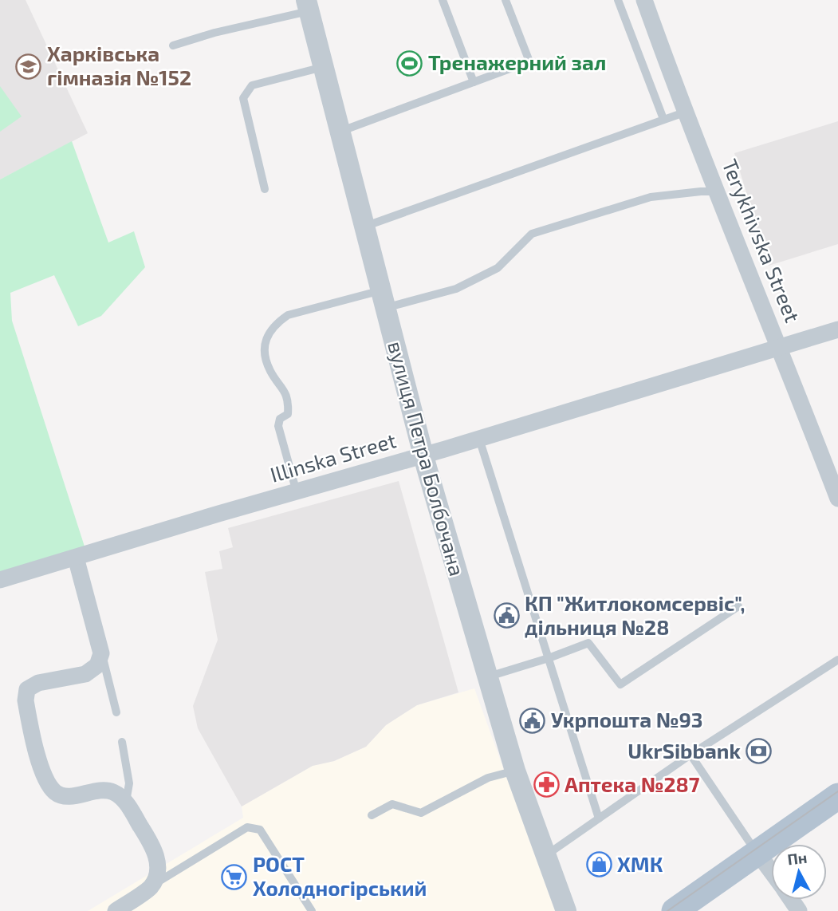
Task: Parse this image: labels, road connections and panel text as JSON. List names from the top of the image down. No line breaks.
{"streets":{"street":["Terykhivska Street","Illinska Street","вулиця Петра Болбочана"]},"crossings":[["Terykhivska Street","Illinska Street"],["Illinska Street","вулиця Петра Болбочана"]],"places":{"sports":["Тренажерний зал"],"school or university":["Харківська гімназія №152"],"public building":["КП \"Житлокомсервіс\", дільниця №28","Укрпошта №93"],"bank":["UkrSibbank"],"pharmacy":["Аптека №287"],"shop":["ХМК"],"supermarket":["РОСТ Холодногірський"]},"north":"top"}
